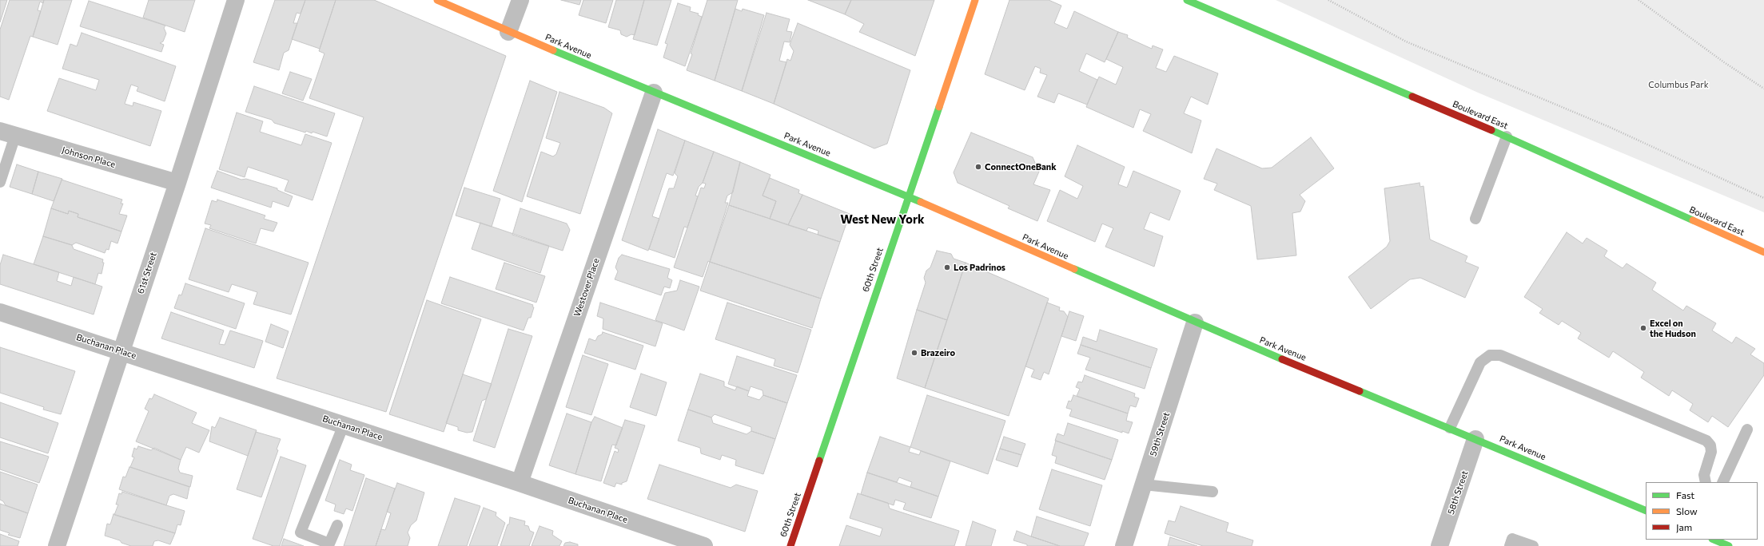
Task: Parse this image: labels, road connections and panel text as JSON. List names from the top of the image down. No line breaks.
{"streets":{"main road":["Park Avenue","Boulevard East","60th Street"],"street":["Johnson Place","61st Street","Westover Place","Buchanan Place","59th Street","58th Street"]},"crossings":[["Park Avenue","60th Street"],["Park Avenue","Westover Place"],["Park Avenue","59th Street"],["Park Avenue","58th Street"],["Johnson Place","61st Street"],["61st Street","Buchanan Place"],["Westover Place","Buchanan Place"]],"districts":["West New York"],"parks":["Columbus Park"],"places":["ConnectOneBank","Los Padrinos","Excel on the Hudson","Brazeiro"],"legend":["Fast","Slow","Jam"]}
